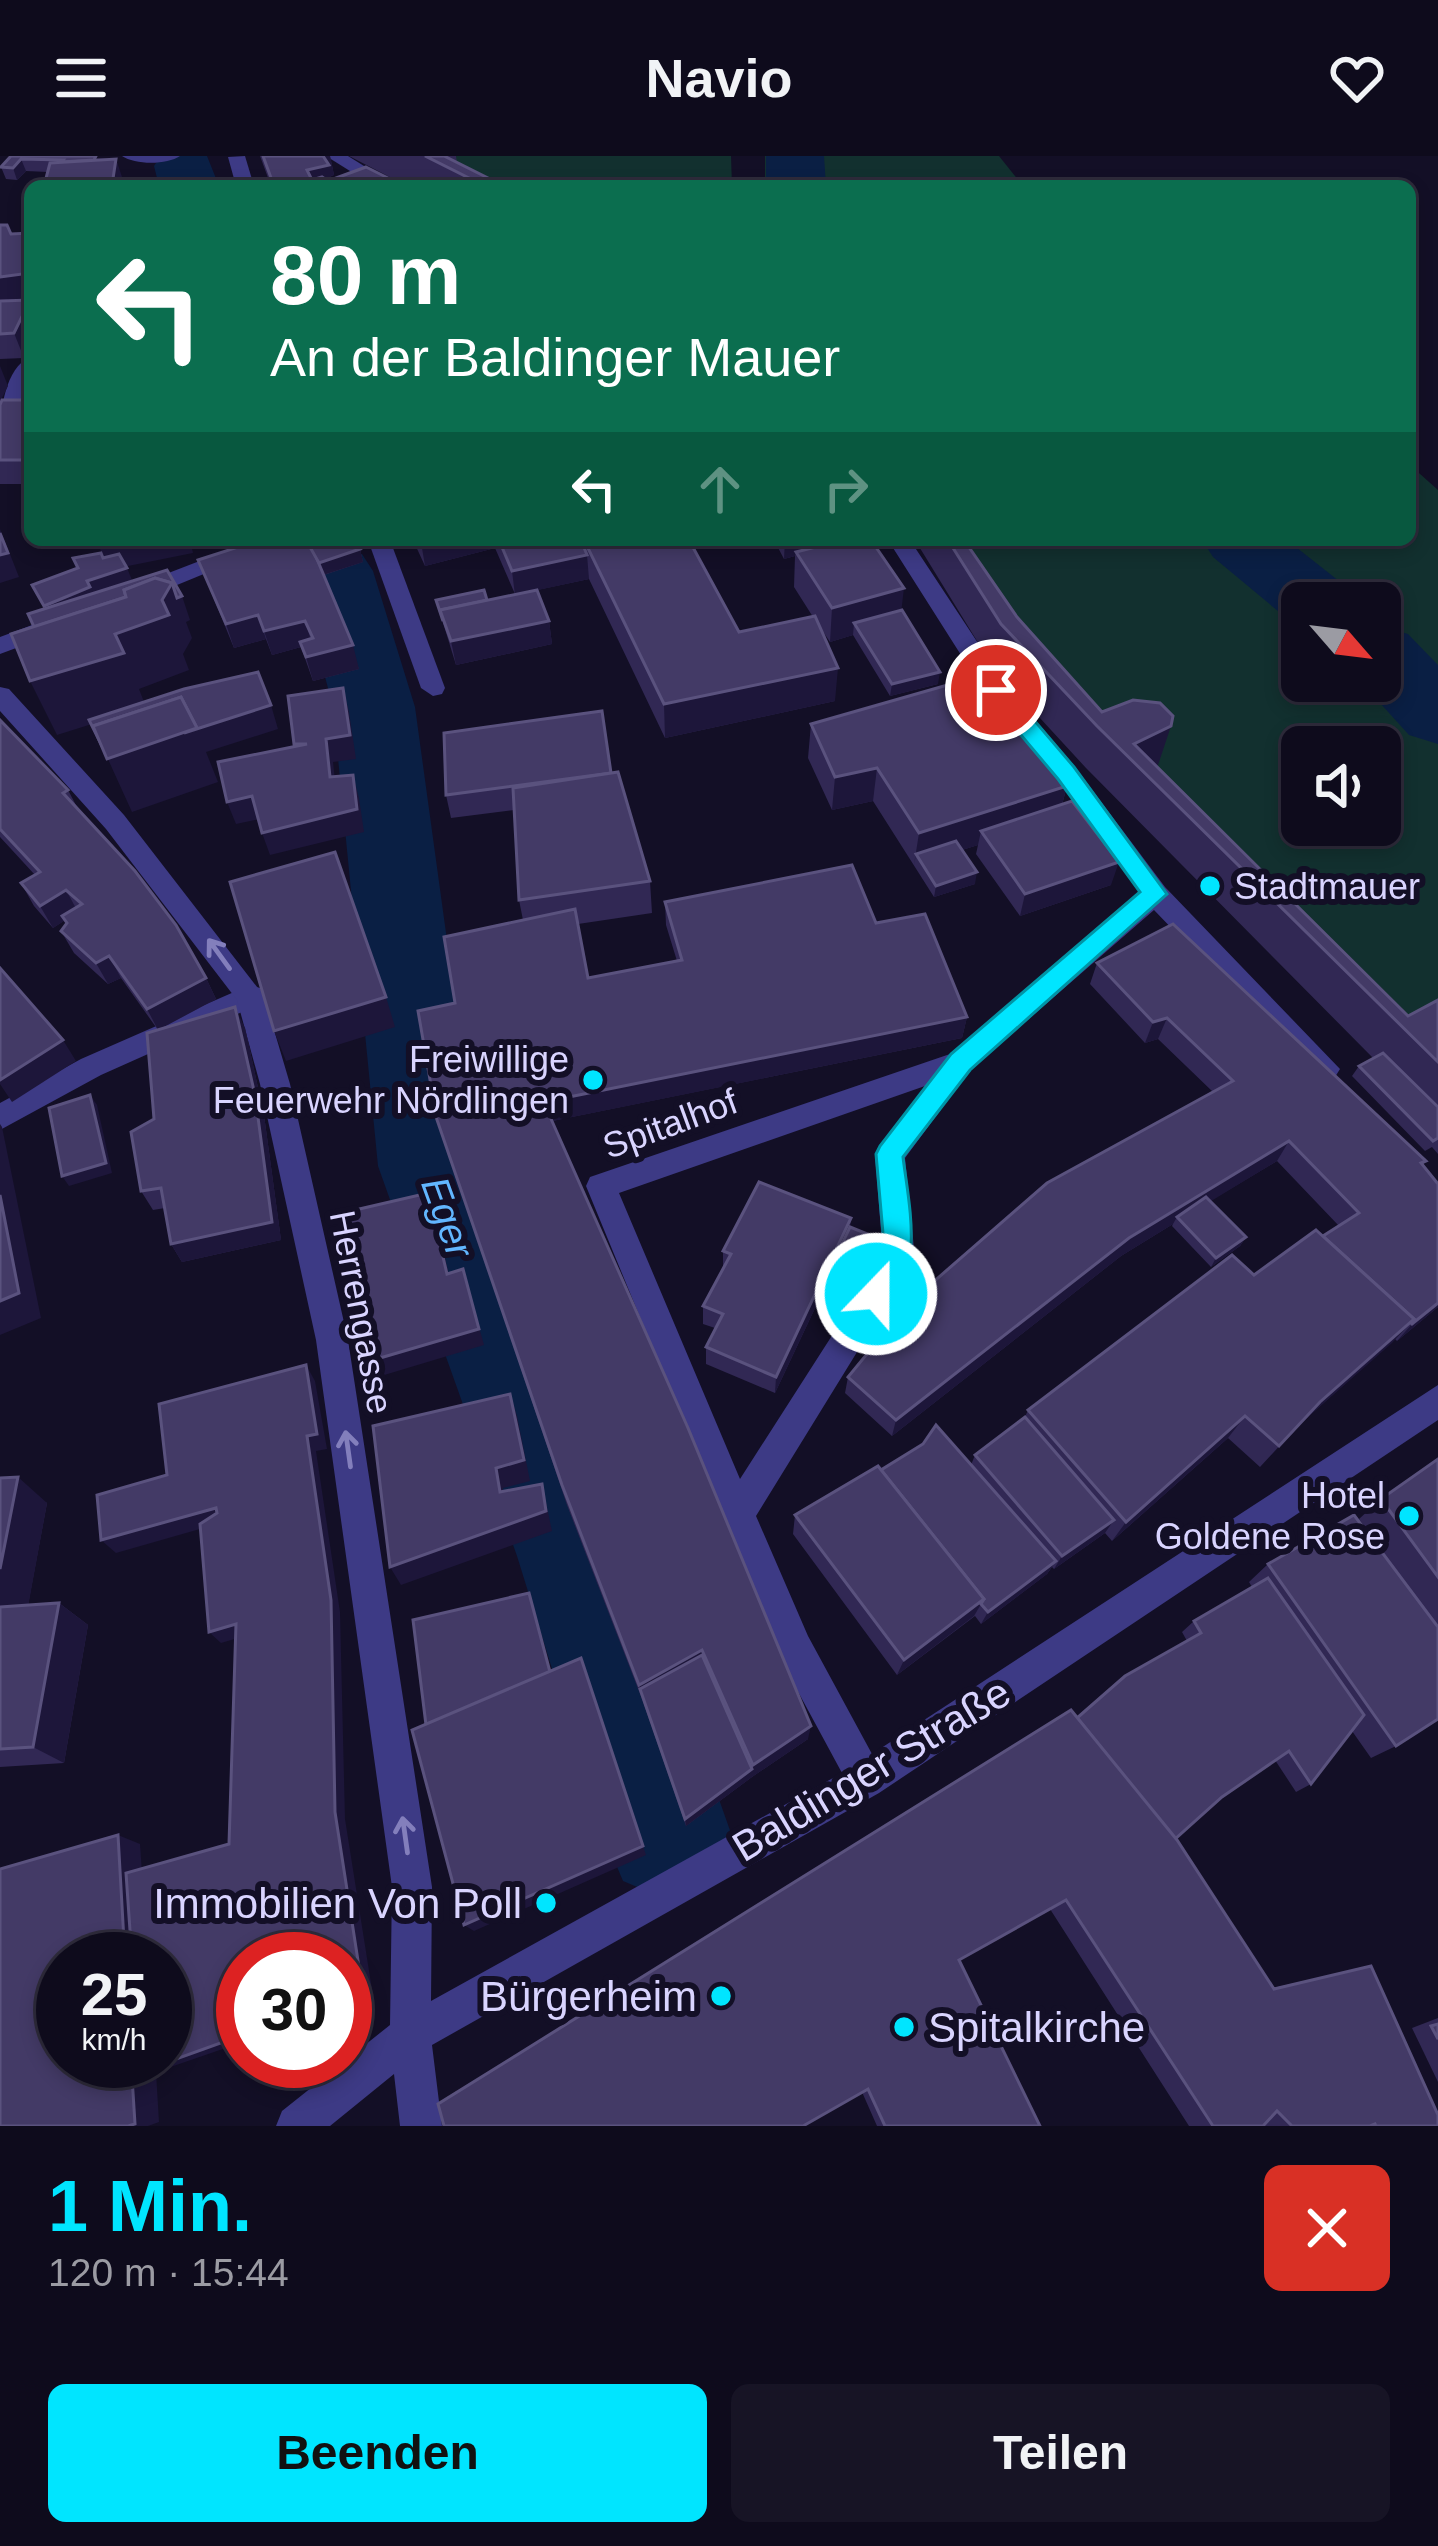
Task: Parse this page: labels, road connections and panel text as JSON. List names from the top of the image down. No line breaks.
{"streets":{"street":["Spitalhof","Herrengasse","Baldinger Straße"]},"crossings":[["Spitalhof","Baldinger Straße"],["Herrengasse","Baldinger Straße"]],"one_way":["Herrengasse"],"water":["Eger"],"places":["Stadtmauer","Freiwillige Feuerwehr Nördlingen","Hotel Goldene Rose","Immobilien Von Poll","Bürgerheim","Spitalkirche"],"north":"bottom right","page":{"header":"Navio","turn":["80 m","An der Baldinger Mauer"],"speed":"25 km/h","limit":"30","heading":["1 Min.","120 m · 15:44"],"buttons":["Beenden","Teilen"]}}
